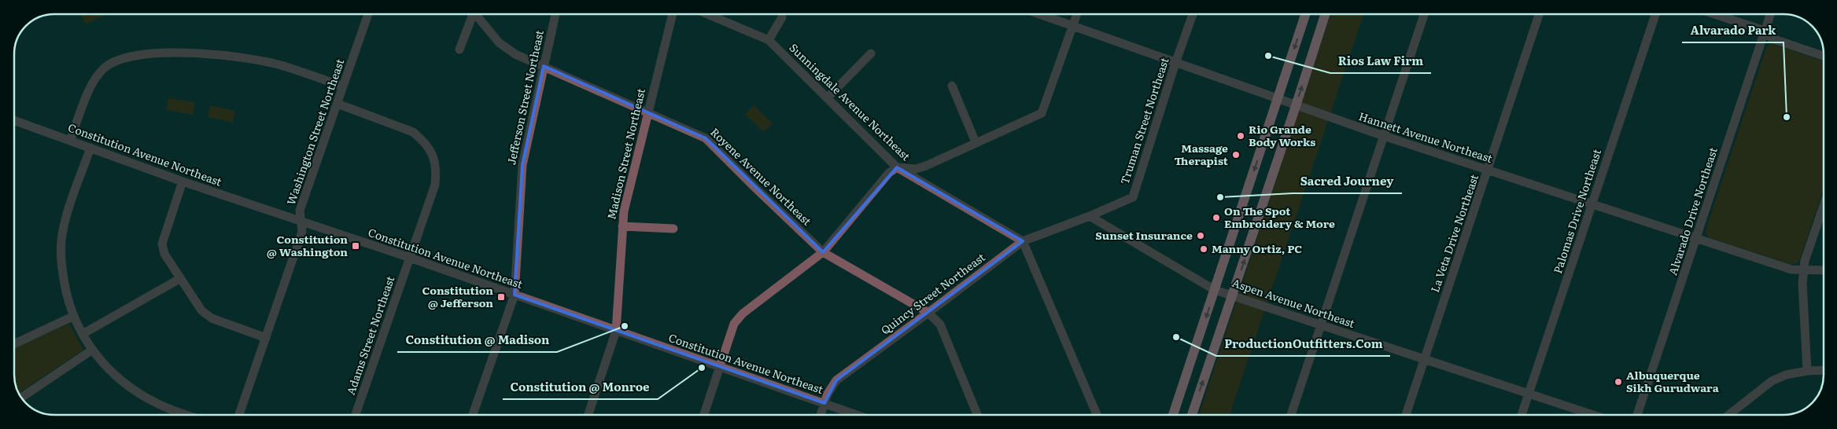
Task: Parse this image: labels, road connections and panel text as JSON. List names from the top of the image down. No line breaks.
{"streets":{"street":["Jefferson Street Northeast","Sunningdale Avenue Northeast","Truman Street Northeast","Washington Street Northeast","Hannett Avenue Northeast","Madison Street Northeast","Constitution Avenue Northeast","Royene Avenue Northeast","Palomas Drive Northeast","Alvarado Drive Northeast","La Veta Drive Northeast","Quincy Street Northeast","Aspen Avenue Northeast","Adams Street Northeast"]},"crossings":[["Jefferson Street Northeast","Constitution Avenue Northeast"],["Jefferson Street Northeast","Royene Avenue Northeast"],["Sunningdale Avenue Northeast","Quincy Street Northeast"],["Truman Street Northeast","Hannett Avenue Northeast"],["Truman Street Northeast","Quincy Street Northeast"],["Truman Street Northeast","Aspen Avenue Northeast"],["Washington Street Northeast","Constitution Avenue Northeast"],["Washington Street Northeast","Adams Street Northeast"],["Hannett Avenue Northeast","Palomas Drive Northeast"],["Hannett Avenue Northeast","Alvarado Drive Northeast"],["Hannett Avenue Northeast","La Veta Drive Northeast"],["Madison Street Northeast","Constitution Avenue Northeast"],["Madison Street Northeast","Royene Avenue Northeast"],["Constitution Avenue Northeast","Quincy Street Northeast"],["Constitution Avenue Northeast","Adams Street Northeast"],["Royene Avenue Northeast","Quincy Street Northeast"],["Palomas Drive Northeast","Aspen Avenue Northeast"],["La Veta Drive Northeast","Aspen Avenue Northeast"],["Quincy Street Northeast","Aspen Avenue Northeast"]],"places":{"other":["Rios Law Firm","Alvarado Park","Rio Grande Body Works","Massage Therapist","Sacred Journey","On The Spot Embroidery & More","Sunset Insurance","Manny Ortiz, PC","Constitution @ Madison","ProductionOutfitters.Com","Constitution @ Monroe","Albuquerque Sikh Gurudwara"],"transit":["Constitution @ Washington","Constitution @ Jefferson"]}}
